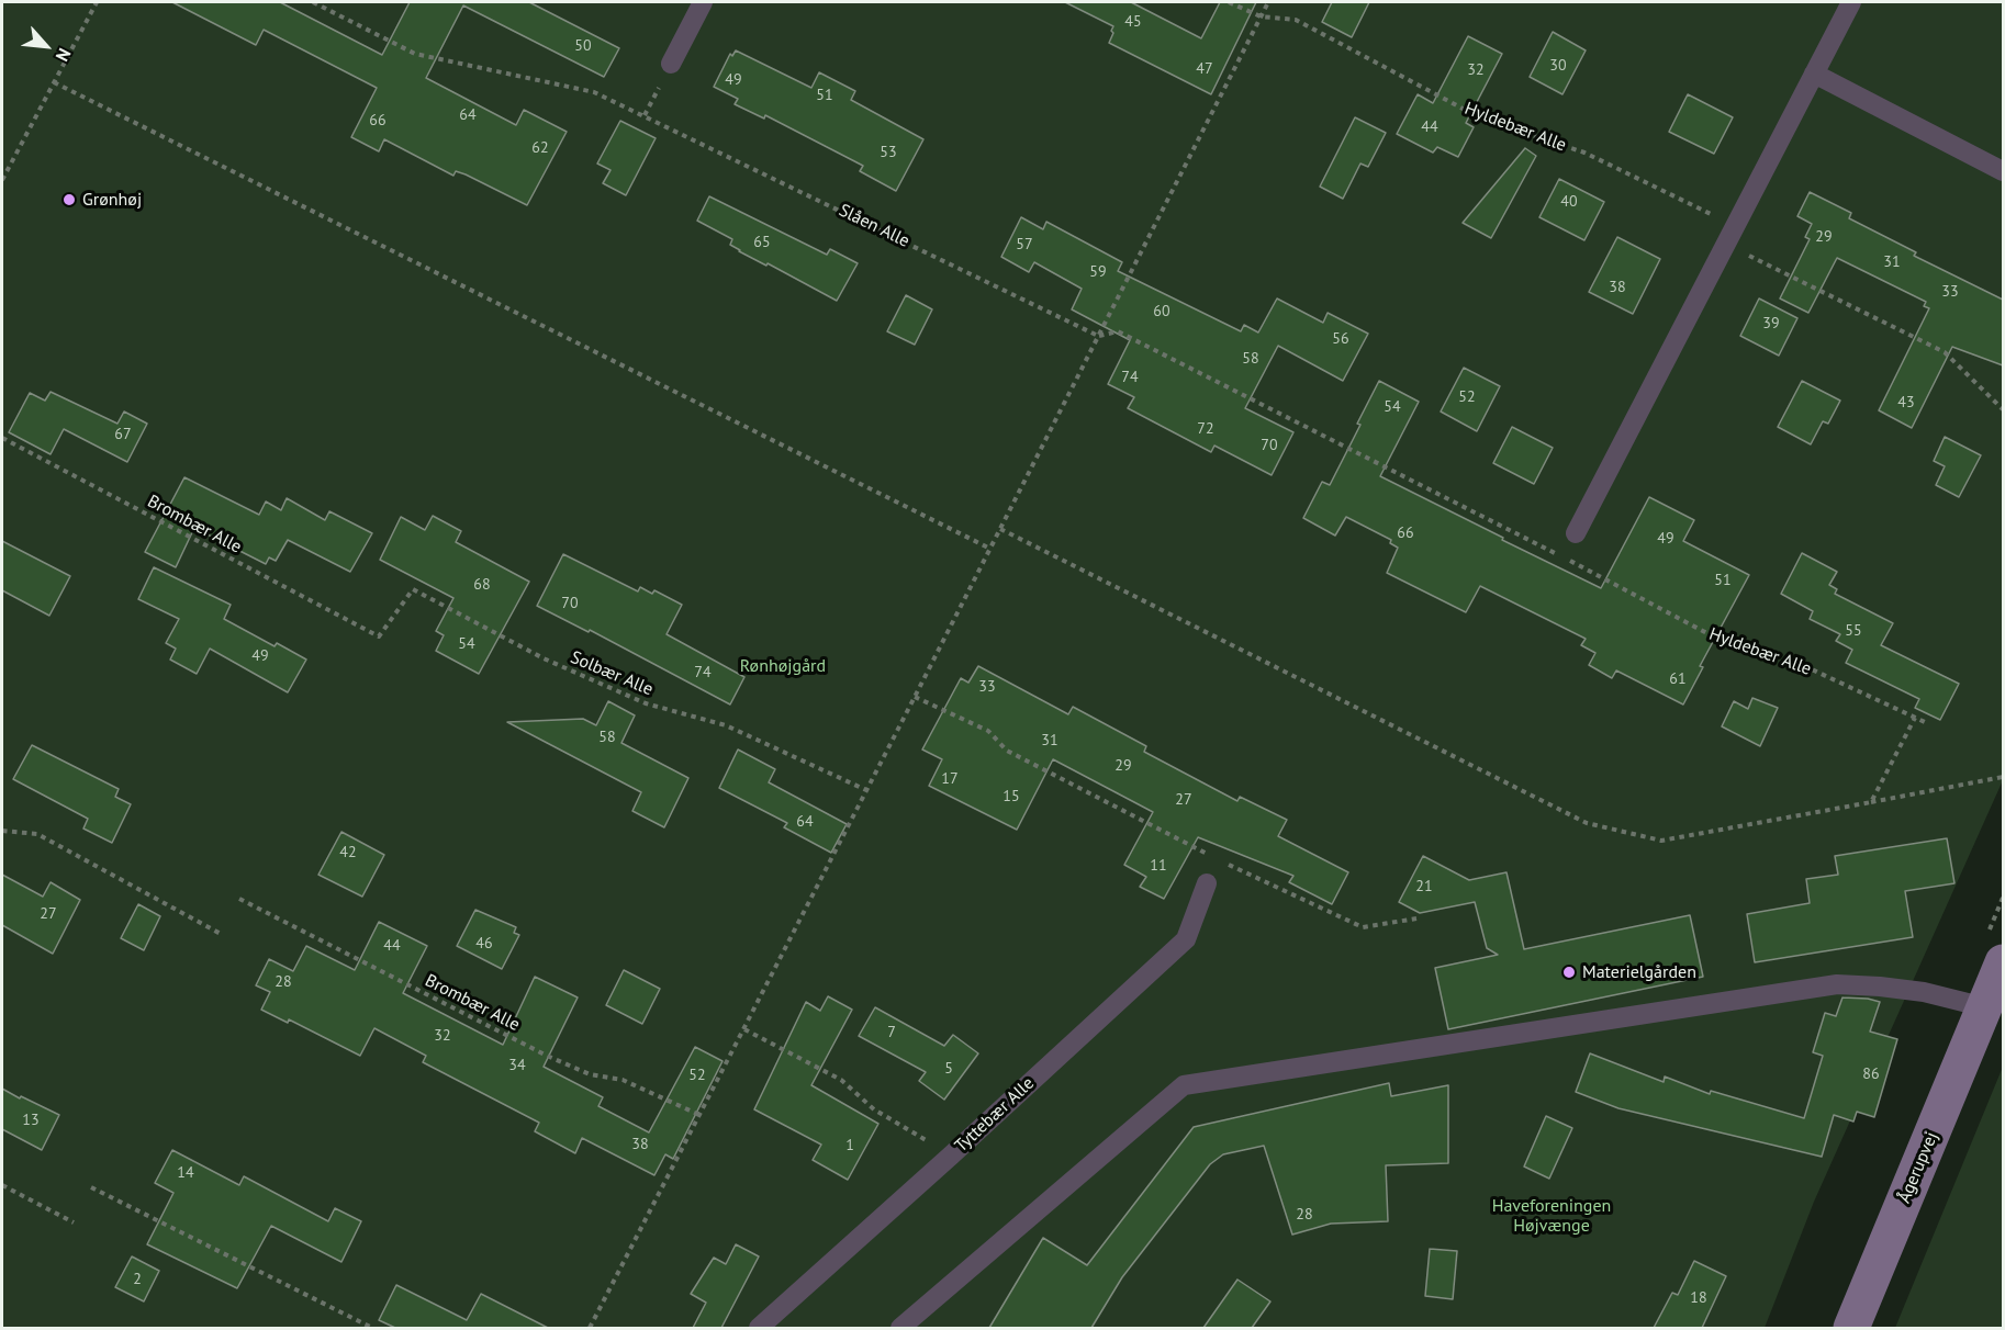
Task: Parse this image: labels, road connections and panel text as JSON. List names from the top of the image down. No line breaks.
{"streets":{"street":["Ågerupvej"],"lane":["Tyttebær Alle"],"path":["Hyldebær Alle","Slåen Alle","Brombær Alle","Solbær Alle"]},"crossings":[["Hyldebær Alle","Slåen Alle"],["Brombær Alle","Solbær Alle"]],"parks":["Rønhøjgård","Haveforeningen Højvænge"],"places":["Grønhøj","Materielgården"],"house_numbers":["45","50","30","47","32","49","51","64","66","44","62","53","40","29","65","57","31","59","38","33","60","39","56","58","74","52","43","54","72","67","70","66","49","51","68","70","55","54","49","74","61","33","58","31","29","17","15","27","64","42","11","21","27","46","44","28","7","32","34","5","86","52","13","38","1","14","28","2","18"],"north":"bottom right"}
